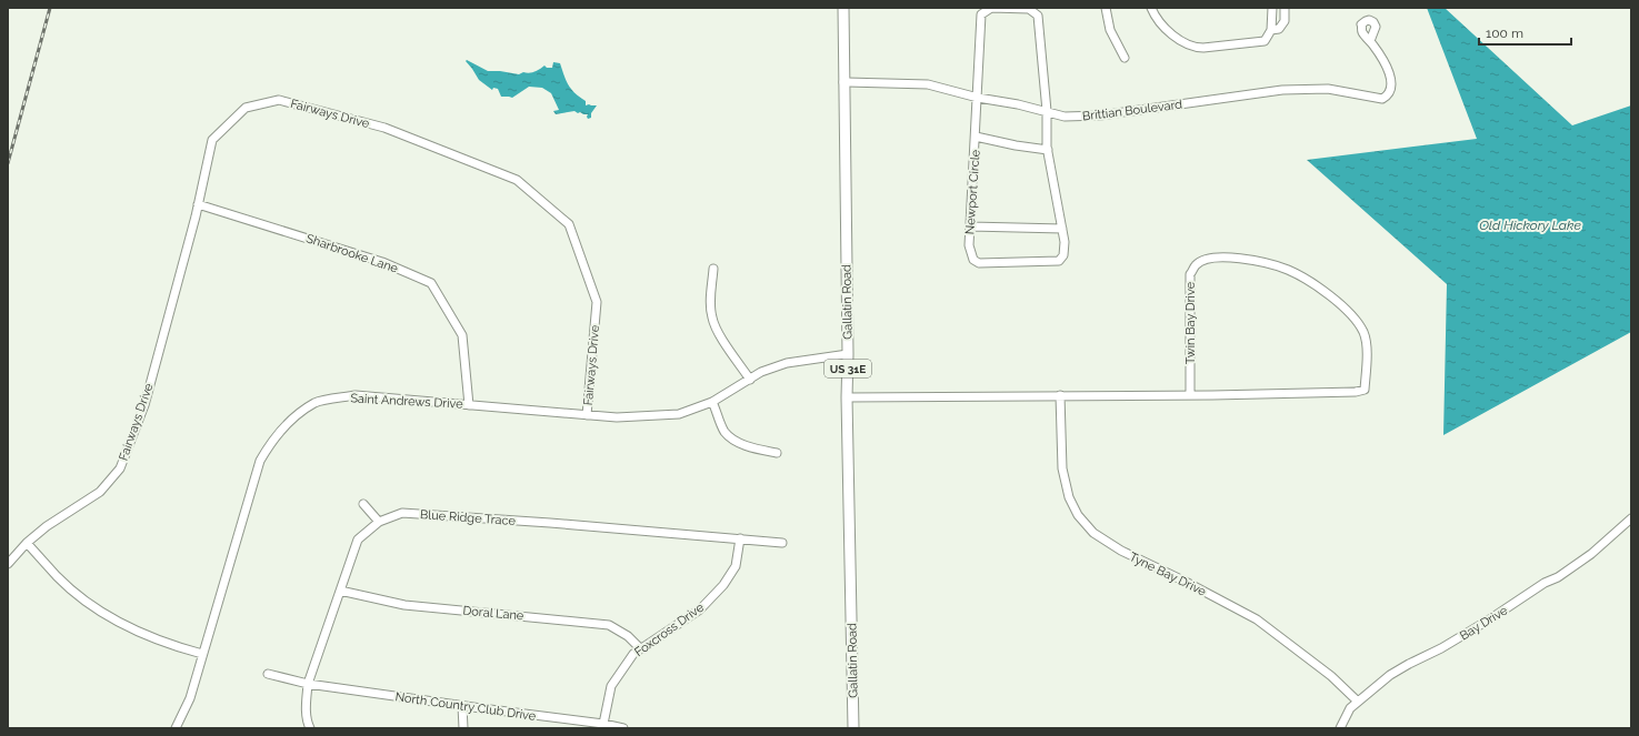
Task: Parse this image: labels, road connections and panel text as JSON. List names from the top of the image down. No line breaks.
{"streets":{"main road":["Gallatin Road","US 31E"],"street":["Brittian Boulevard","Fairways Drive","Newport Circle","Sharbrooke Lane","Twin Bay Drive","Saint Andrews Drive","Blue Ridge Trace","Tyne Bay Drive","Doral Lane","Bay Drive","Foxcross Drive","North Country Club Drive"]},"crossings":[["Brittian Boulevard","Newport Circle"],["Brittian Boulevard","Gallatin Road"],["Fairways Drive","Sharbrooke Lane"],["Fairways Drive","Saint Andrews Drive"],["Sharbrooke Lane","Saint Andrews Drive"],["Gallatin Road","Saint Andrews Drive"],["Blue Ridge Trace","Doral Lane"],["Blue Ridge Trace","Foxcross Drive"],["Blue Ridge Trace","North Country Club Drive"],["Tyne Bay Drive","Bay Drive"],["Doral Lane","Foxcross Drive"],["Foxcross Drive","North Country Club Drive"]],"water":["Old Hickory Lake"],"scale_bar":"100 m"}
